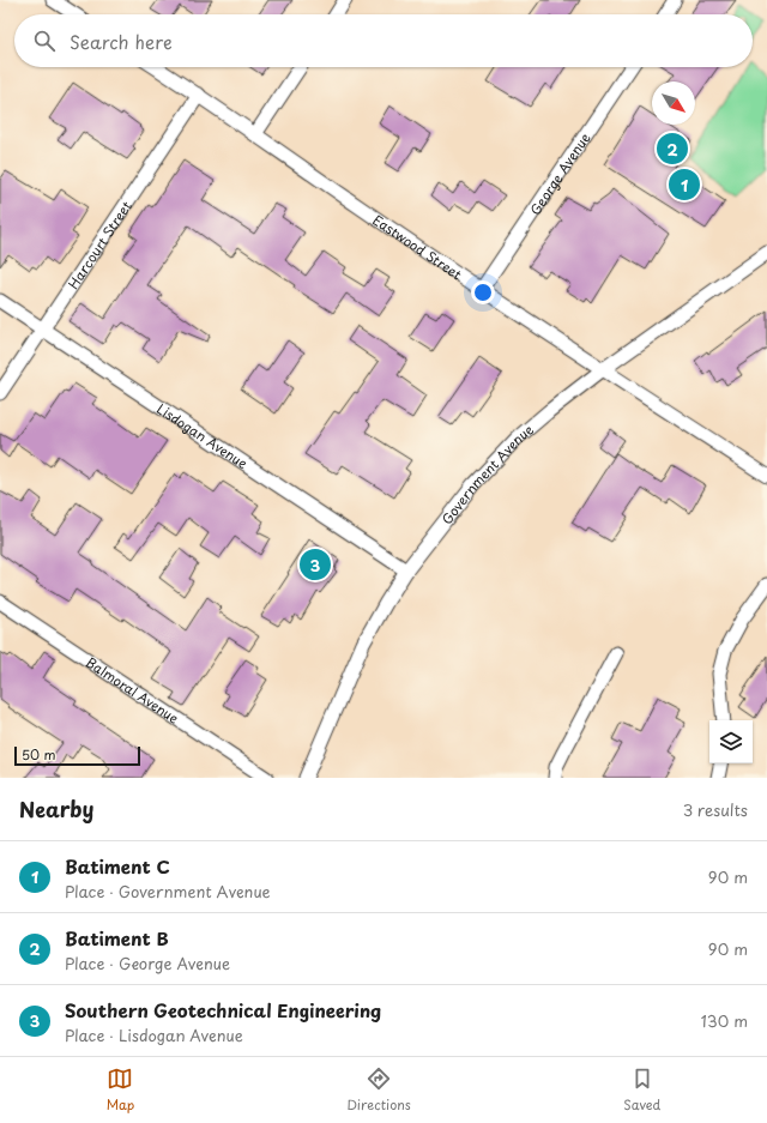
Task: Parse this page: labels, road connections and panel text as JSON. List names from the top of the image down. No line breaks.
{"streets":{"street":["George Avenue","Harcourt Street","Eastwood Street","Lisdogan Avenue","Government Avenue","Balmoral Avenue"]},"crossings":[["George Avenue","Eastwood Street"],["Harcourt Street","Eastwood Street"],["Harcourt Street","Lisdogan Avenue"],["Eastwood Street","Government Avenue"],["Lisdogan Avenue","Government Avenue"]],"scale_bar":"50 m","north":"bottom right","page":{"search":"Search here","pins":["2","1","3"],"scale":"50 m","heading":["Nearby","3 results"],"list":[{"mark":"1","name":"Batiment C","note":"Place · Government Avenue","value":"90 m"},{"mark":"2","name":"Batiment B","note":"Place · George Avenue","value":"90 m"},{"mark":"3","name":"Southern Geotechnical Engineering","note":"Place · Lisdogan Avenue","value":"130 m"}],"nav":["Map","Directions","Saved"]}}
